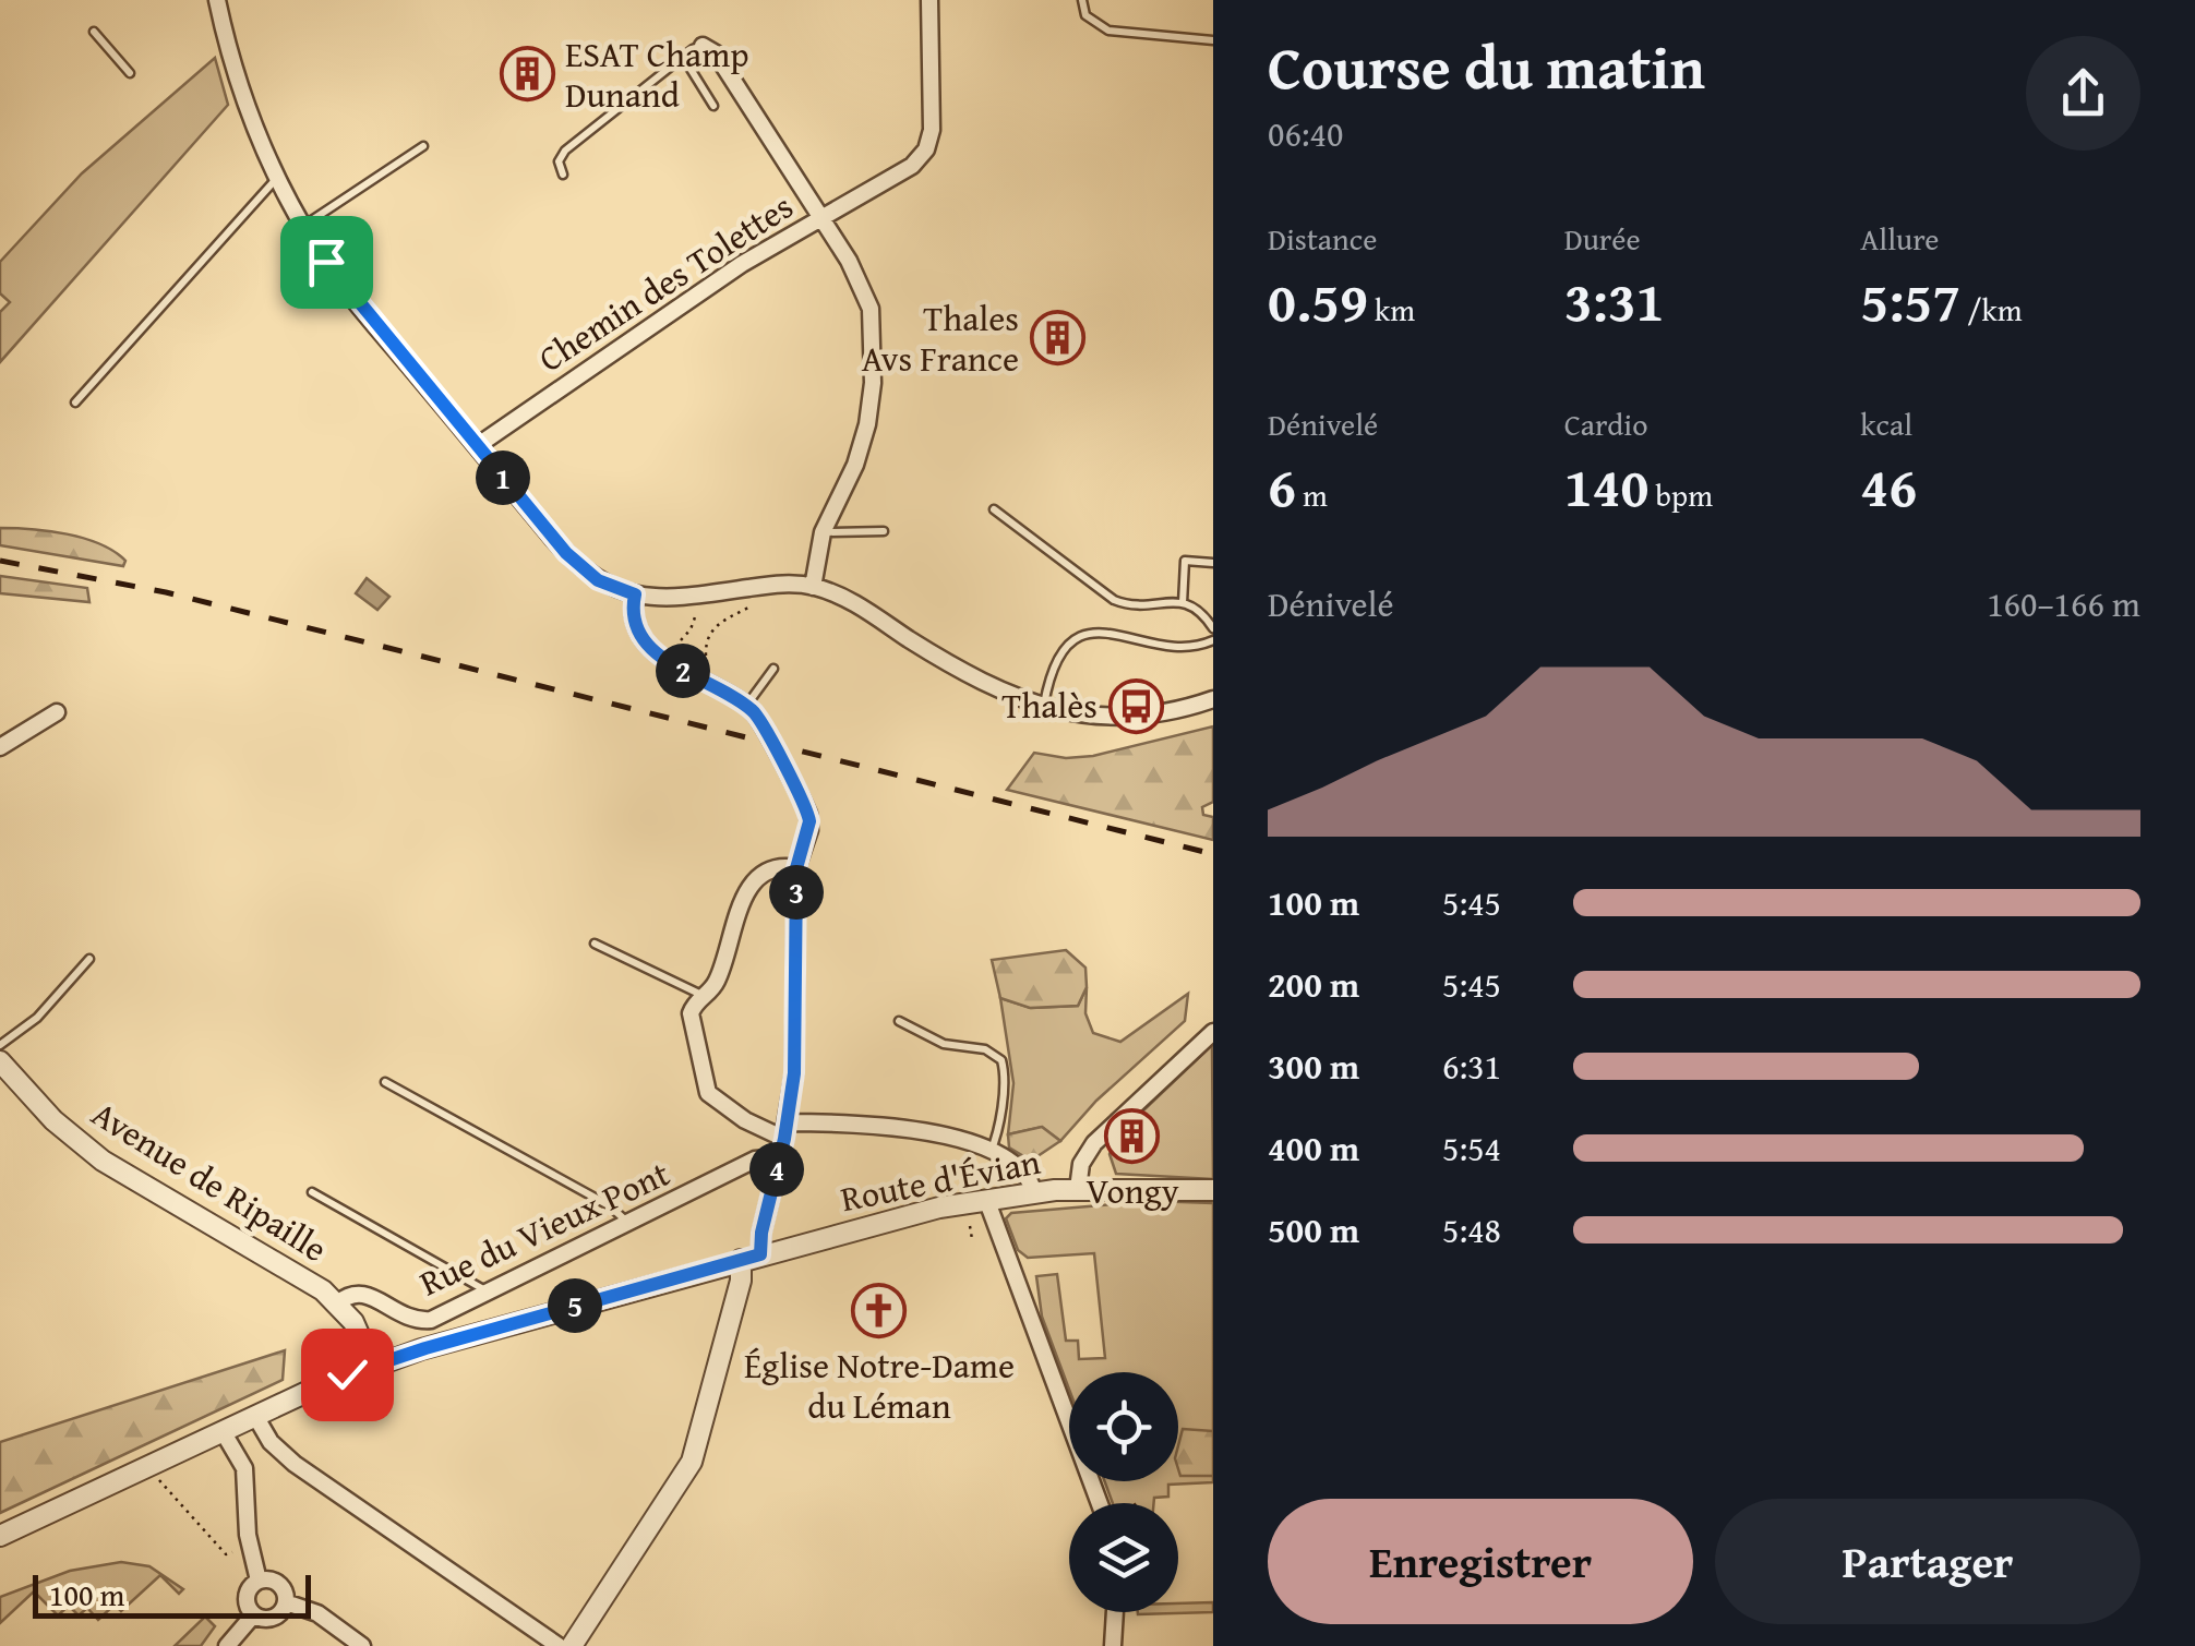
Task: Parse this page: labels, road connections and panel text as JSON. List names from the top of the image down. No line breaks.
{"streets":{"street":["Chemin des Tolettes","Route d'Évian","Avenue de Ripaille","Rue du Vieux Pont"]},"crossings":[["Route d'Évian","Avenue de Ripaille"],["Avenue de Ripaille","Rue du Vieux Pont"]],"places":{"building":["ESAT Champ Dunand","Thales Avs France","Vongy"],"bus stop":["Thalès"],"church":["Église Notre-Dame du Léman"]},"scale_bar":"100 m","page":{"heading":["Course du matin","06:40"],"stats":[["Distance","0.59 km"],["Durée","3:31"],["Allure","5:57 /km"],["Dénivelé","6 m"],["Cardio","140 bpm"],["kcal","46"]],"pins":["1","2","3","4","5"],"chart":["Dénivelé","160–166 m"],"list":[{"name":"100 m","note":"5:45"},{"name":"200 m","note":"5:45"},{"name":"300 m","note":"6:31"},{"name":"400 m","note":"5:54"},{"name":"500 m","note":"5:48"}],"buttons":["Enregistrer","Partager"],"scale":"100 m"}}
